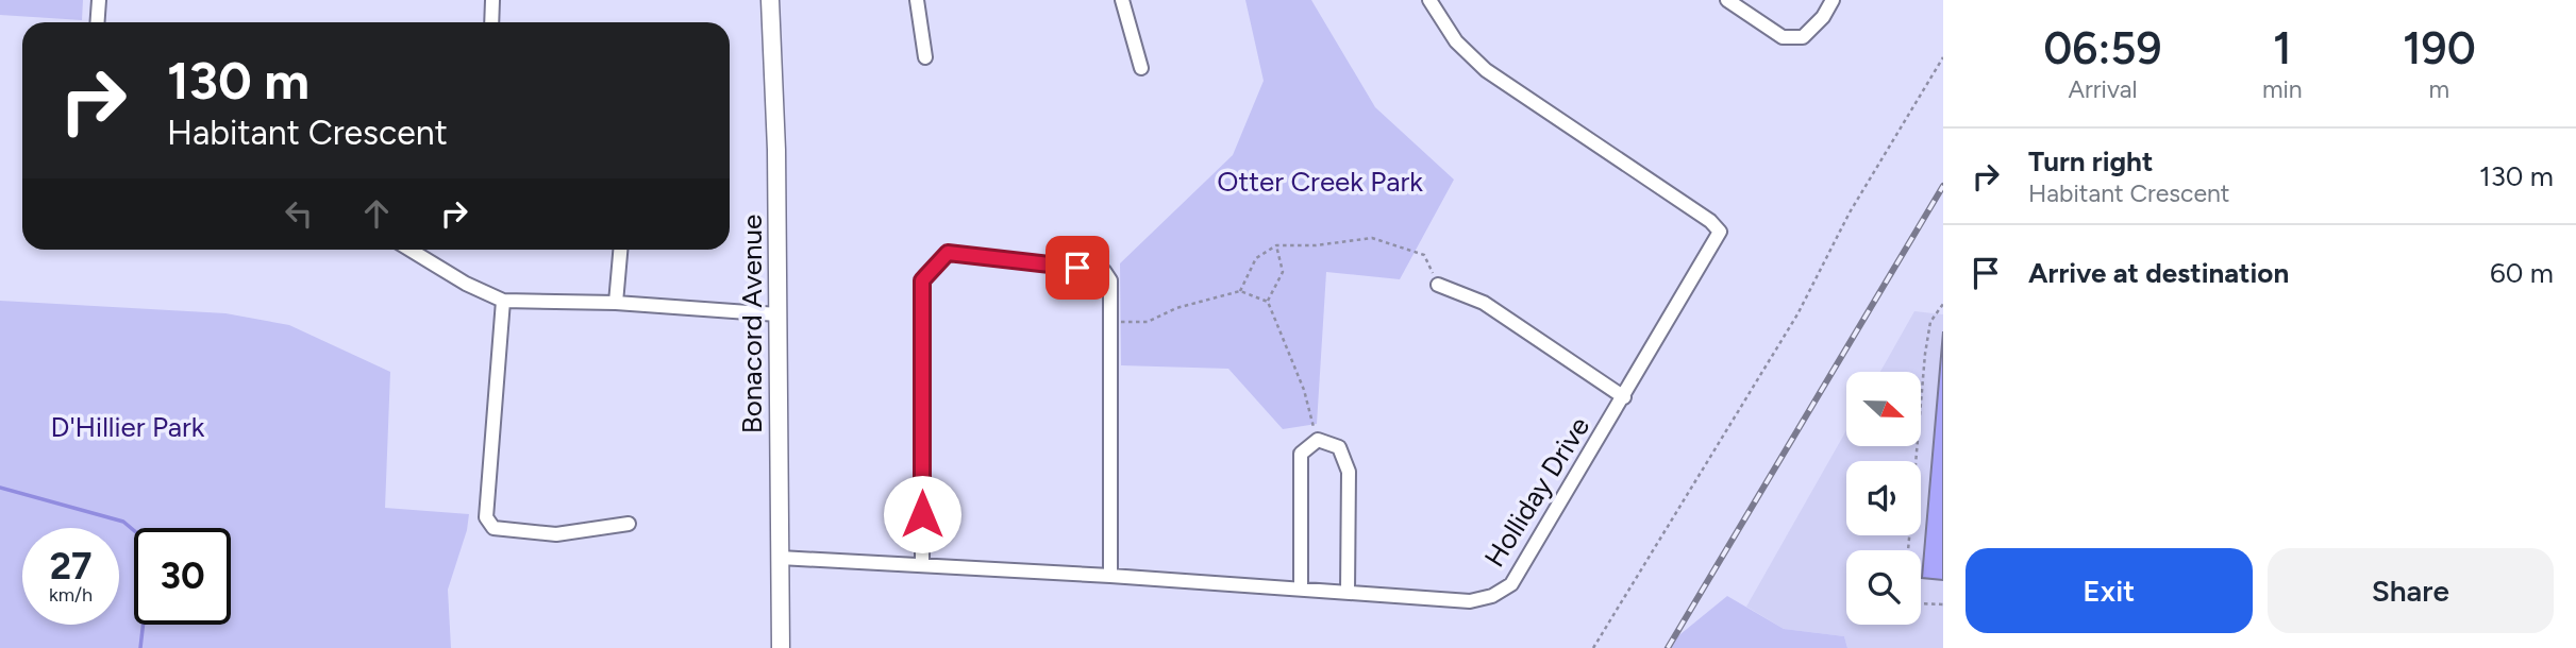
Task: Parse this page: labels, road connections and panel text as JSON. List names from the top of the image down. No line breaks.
{"streets":{"street":["Bonacord Avenue","Holliday Drive"]},"crossings":[["Bonacord Avenue","Holliday Drive"]],"parks":["Otter Creek Park","D'Hillier Park"],"north":"right","page":{"eta":["06:59","Arrival","1","min","190","m"],"turn":["130 m","Habitant Crescent"],"list":[{"name":"Turn right","note":"Habitant Crescent","value":"130 m"},{"name":"Arrive at destination","value":"60 m"}],"speed":"27 km/h","limit":"30","buttons":["Exit","Share"]}}
